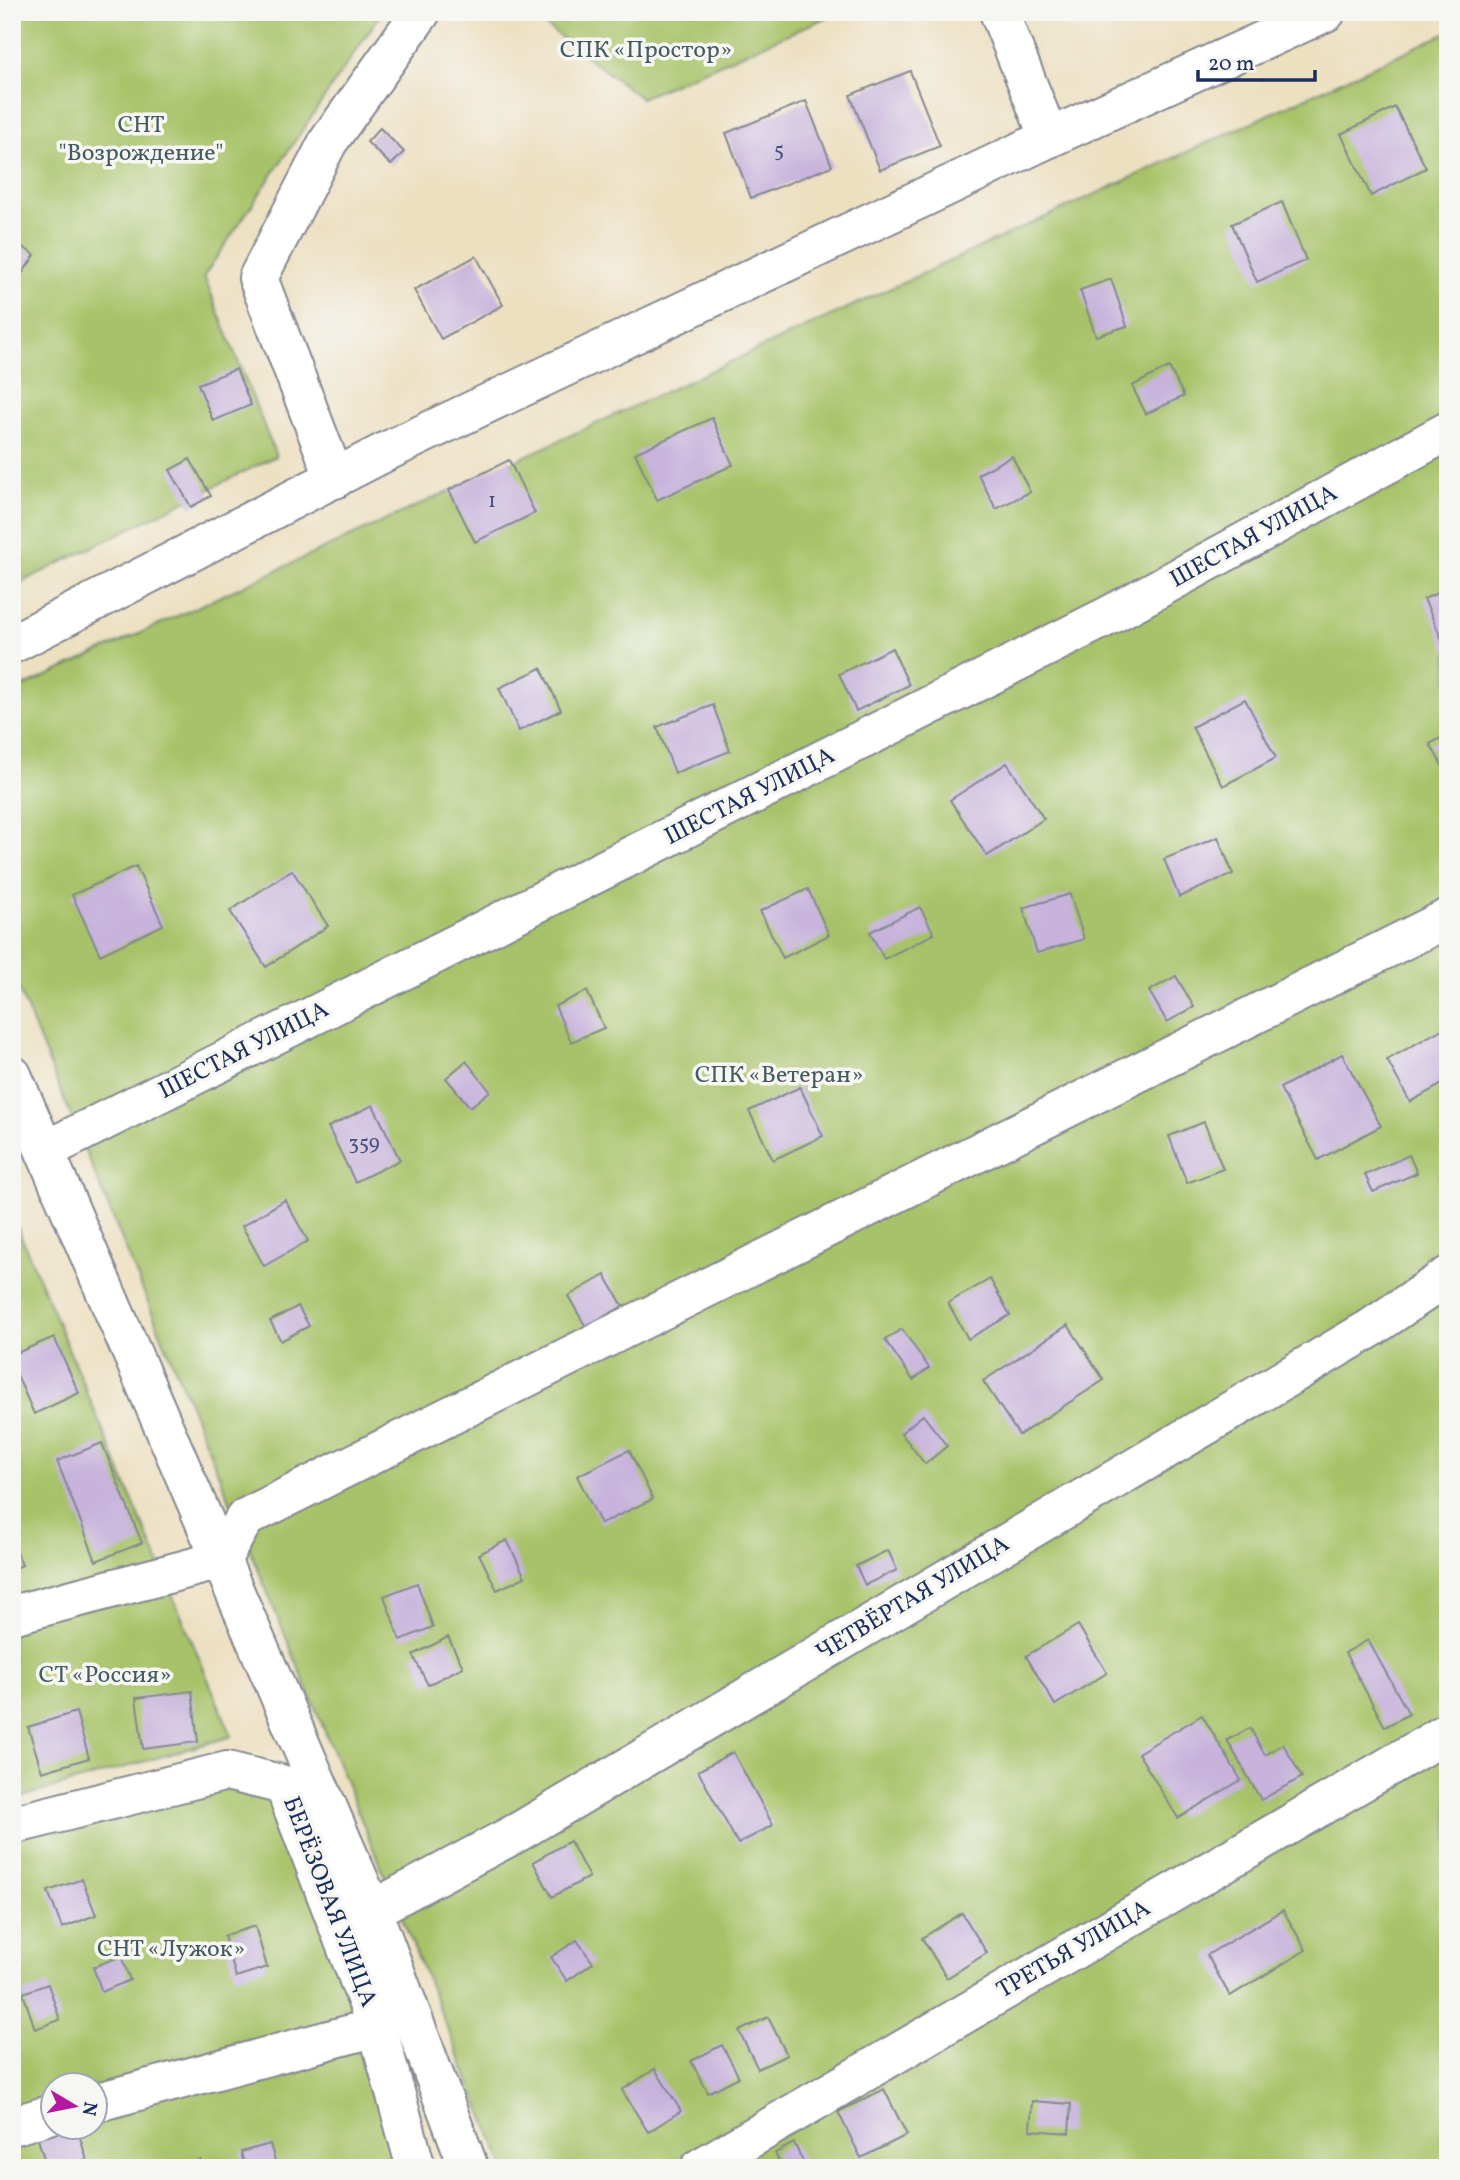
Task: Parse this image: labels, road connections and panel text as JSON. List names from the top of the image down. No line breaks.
{"streets":{"street":["ШЕСТАЯ УЛИЦА","ЧЕТВЁРТАЯ УЛИЦА","БЕРЁЗОВАЯ УЛИЦА","ТРЕТЬЯ УЛИЦА"]},"parks":["СПК «Простор»","СНТ \"Возрождение\"","СПК «Ветеран»","СТ «Россия»","СНТ «Лужок»"],"house_numbers":["5","1","359"],"scale_bar":"20 m","north":"right"}
